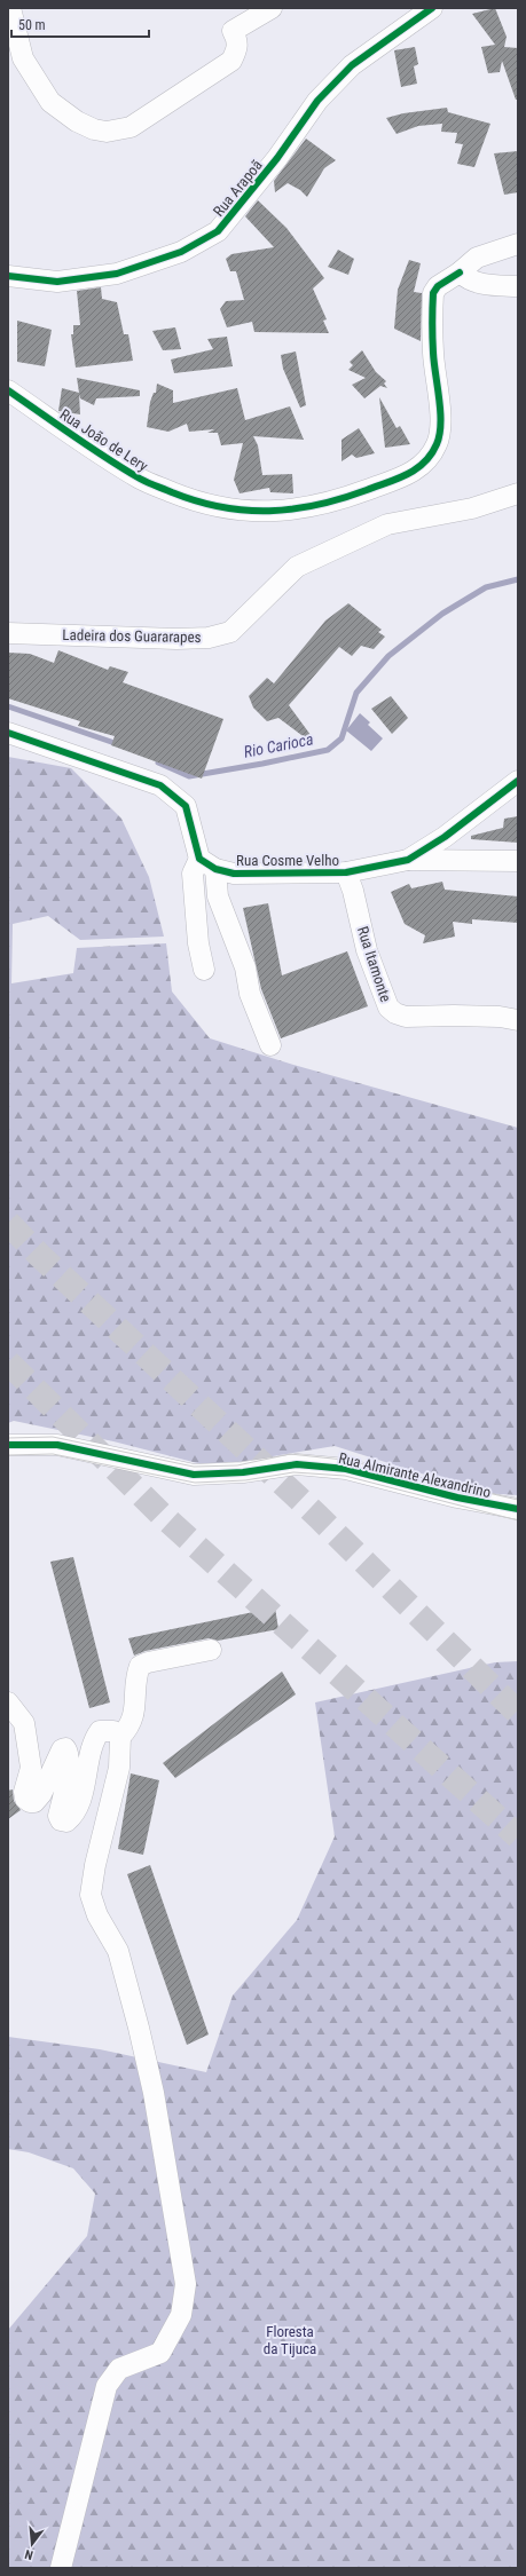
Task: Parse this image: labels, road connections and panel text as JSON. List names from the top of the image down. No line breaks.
{"streets":{"street":["Rua Arapoã","Rua João de Lery","Ladeira dos Guararapes","Rua Cosme Velho","Rua Itamonte","Rua Almirante Alexandrino"]},"crossings":[["Rua Cosme Velho","Rua Itamonte"]],"water":["Rio Carioca"],"parks":["Floresta da Tijuca"],"scale_bar":"50 m","north":"bottom"}
